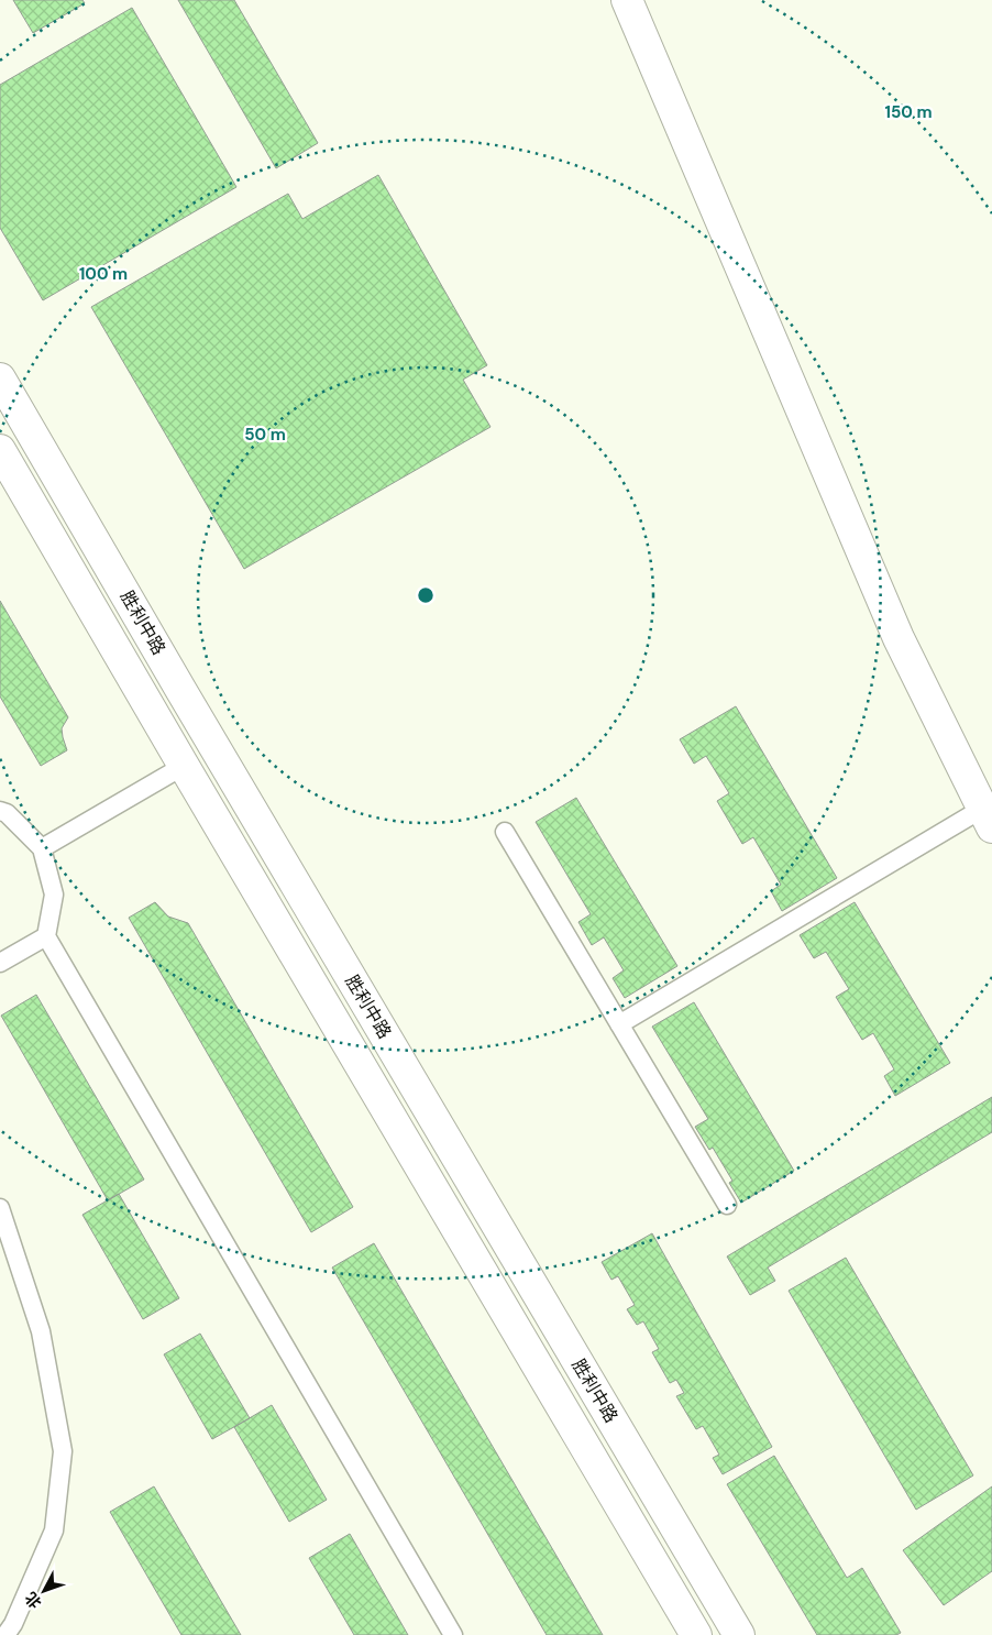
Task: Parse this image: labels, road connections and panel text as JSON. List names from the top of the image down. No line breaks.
{"streets":{"street":["胜利中路"]},"north":"bottom left","rings":["150 m","100 m","50 m"]}
